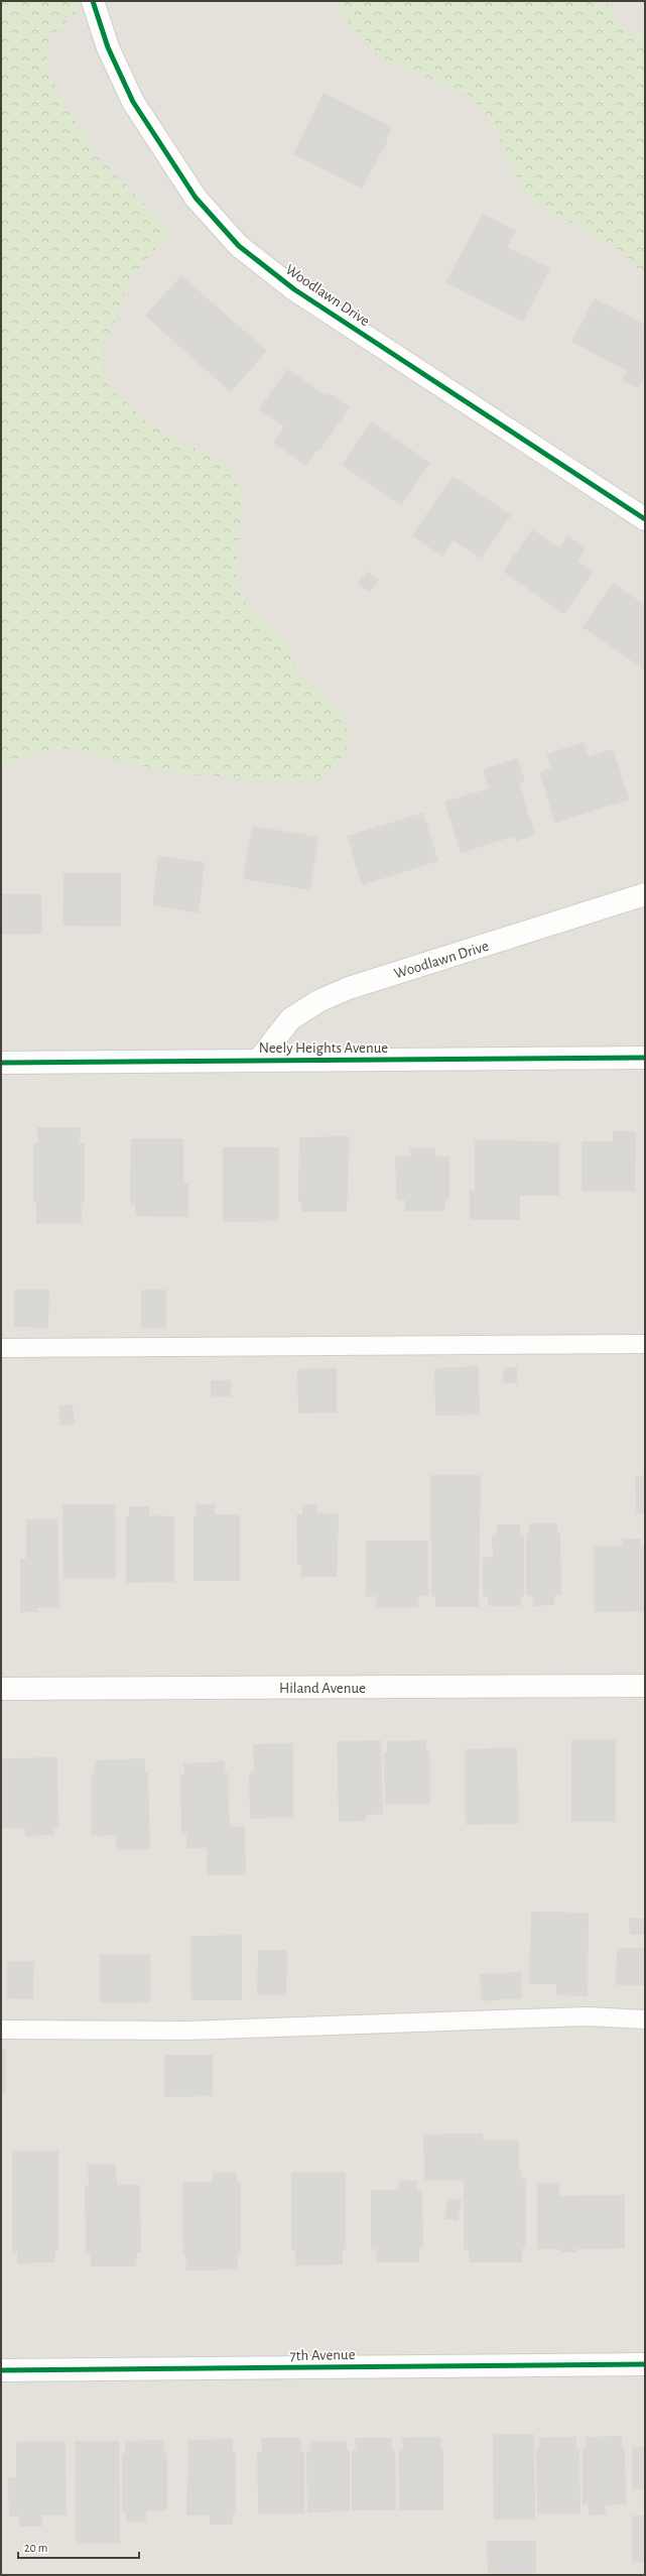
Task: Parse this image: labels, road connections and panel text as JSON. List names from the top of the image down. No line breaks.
{"streets":{"street":["Woodlawn Drive","Neely Heights Avenue","Hiland Avenue","7th Avenue"]},"crossings":[["Woodlawn Drive","Neely Heights Avenue"]],"scale_bar":"20 m"}
